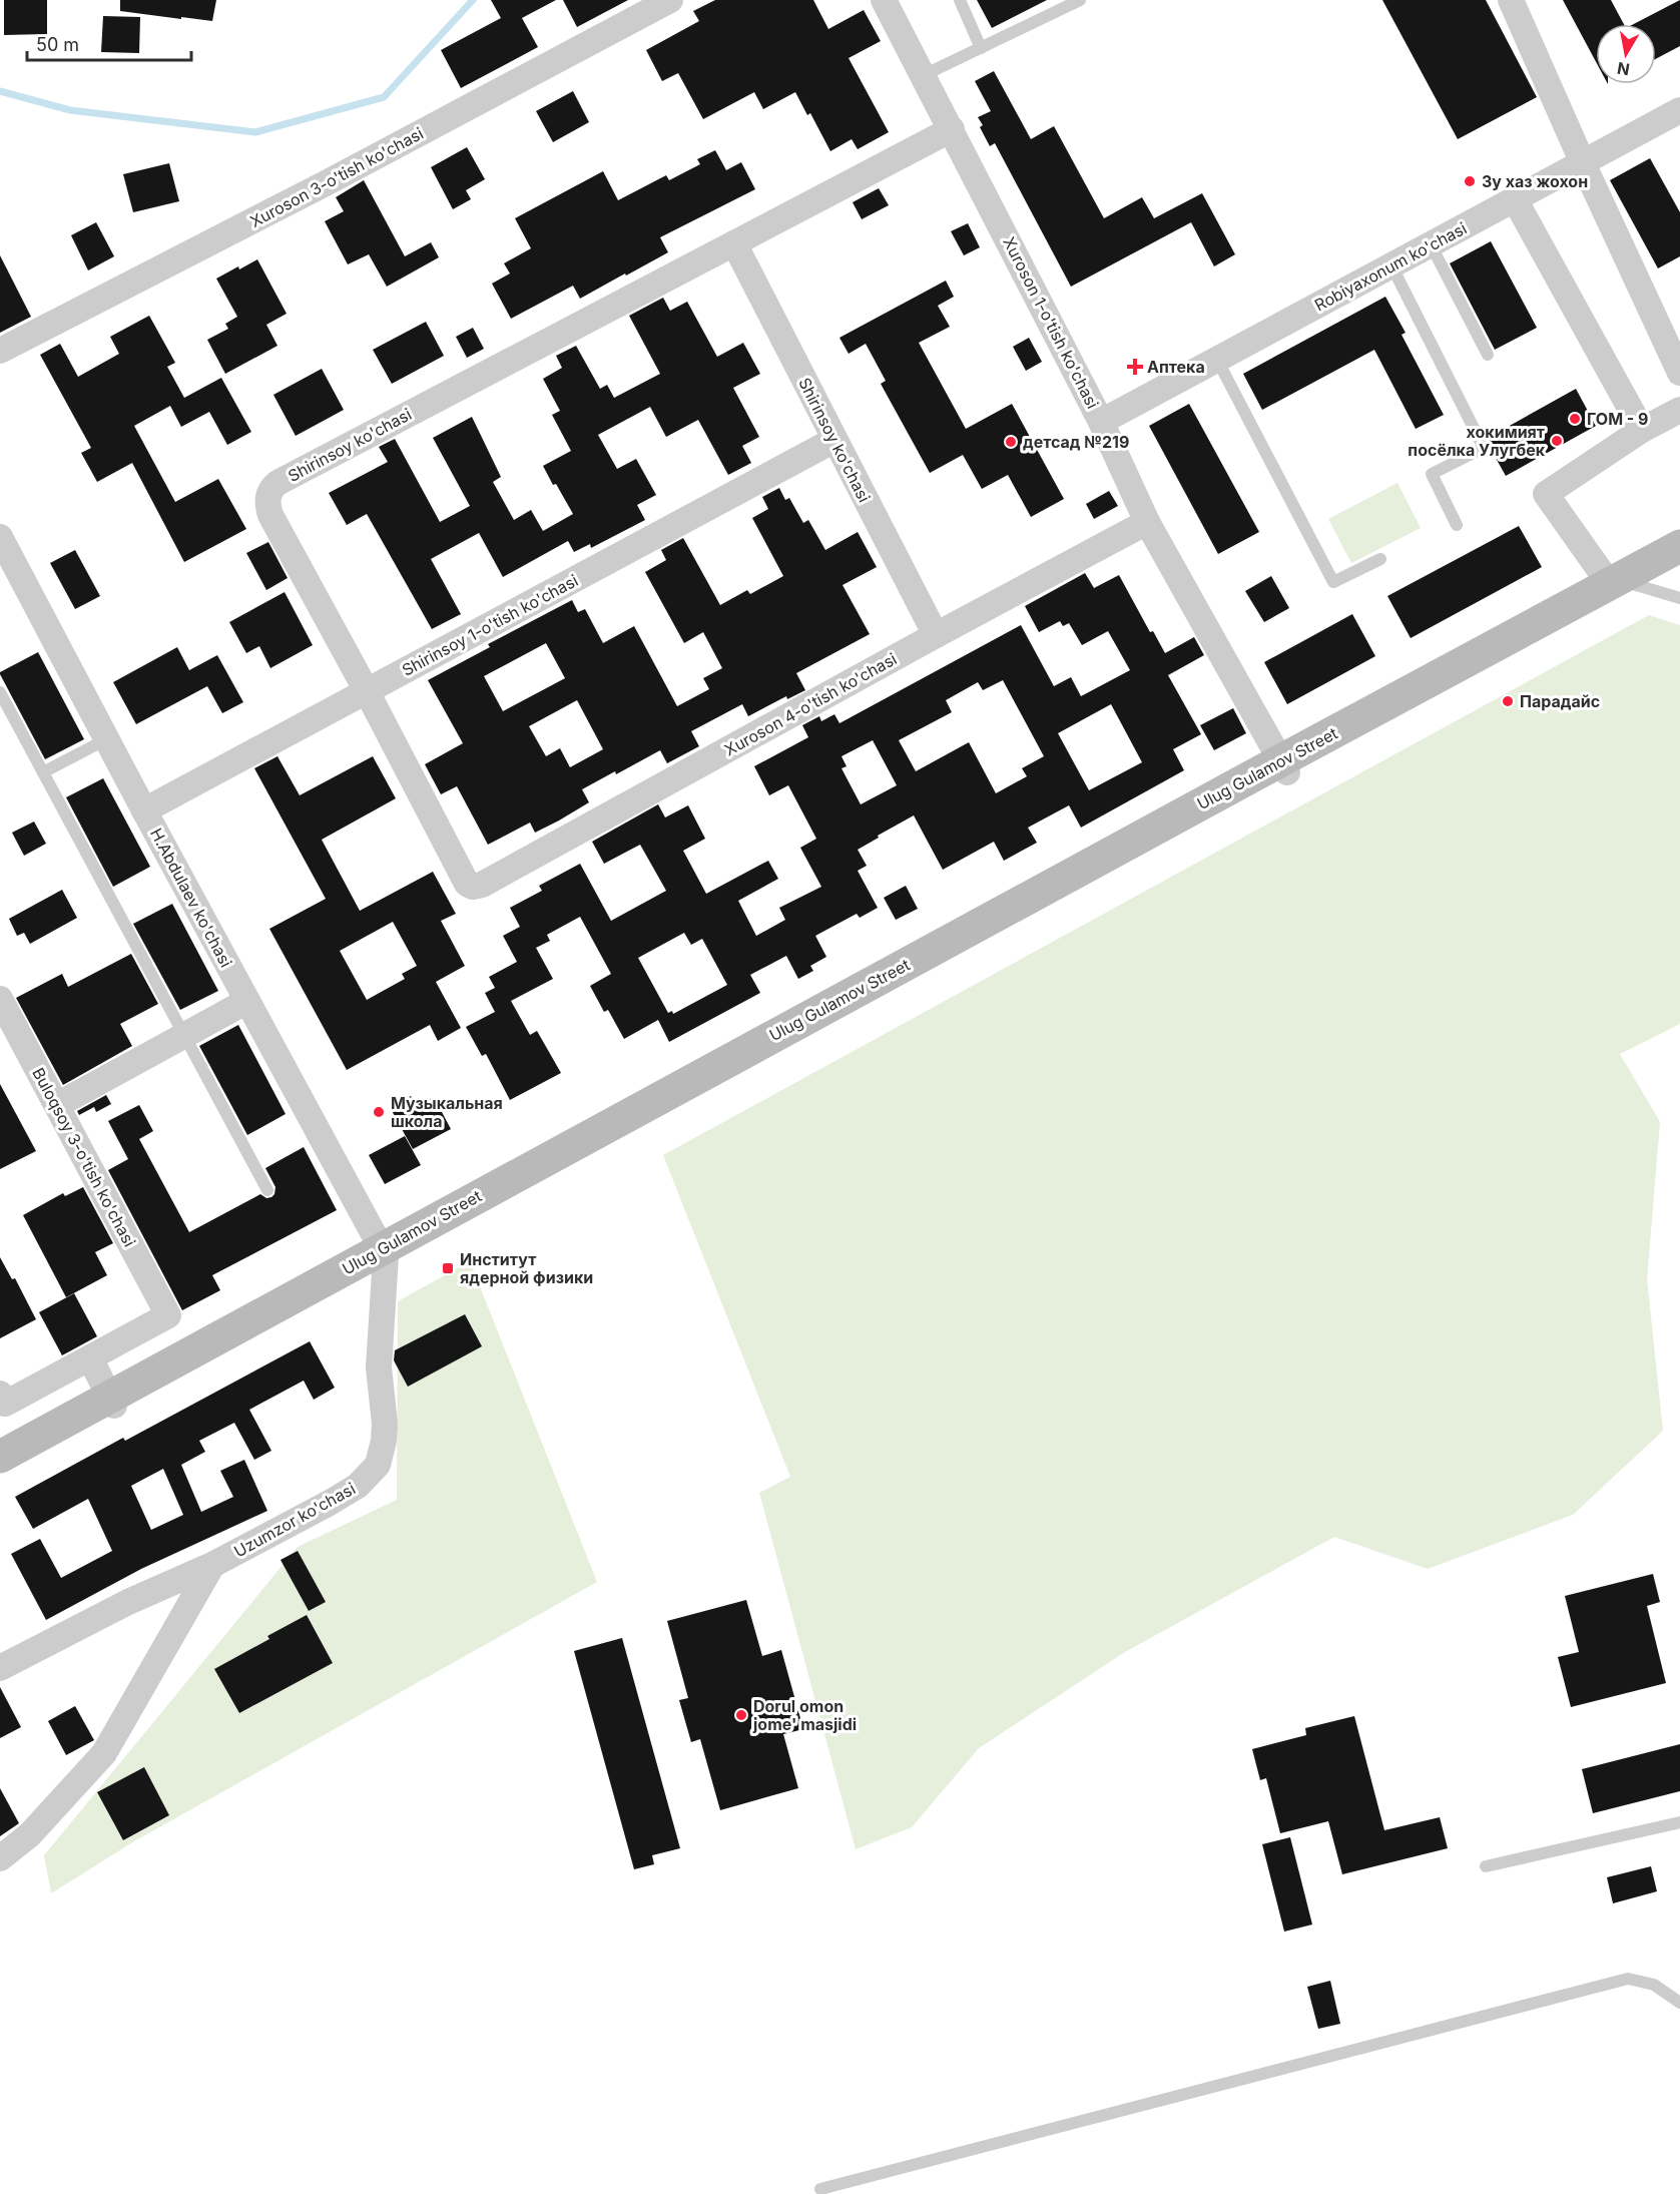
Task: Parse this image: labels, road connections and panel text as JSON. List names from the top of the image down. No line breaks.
{"streets":{"main road":["Ulug Gulamov Street"],"street":["Xuroson 3-o'tish ko'chasi","Robiyaxonum ko'chasi","Хuroson 1-o'tish ko'chasi","Shirinsoy ko'chasi","Shirinsoy 1-o'tish ko'chasi","Xuroson 4-o'tish ko'chasi","H.Abdulaev ko'chasi","Buloqsoy 3-o'tish ko'chasi","Uzumzor ko'chasi"]},"crossings":[["Robiyaxonum ko'chasi","Хuroson 1-o'tish ko'chasi"],["Хuroson 1-o'tish ko'chasi","Shirinsoy ko'chasi"],["Хuroson 1-o'tish ko'chasi","Xuroson 4-o'tish ko'chasi"],["Хuroson 1-o'tish ko'chasi","Ulug Gulamov Street"],["Shirinsoy ko'chasi","Shirinsoy 1-o'tish ko'chasi"],["Shirinsoy ko'chasi","Xuroson 4-o'tish ko'chasi"],["Shirinsoy 1-o'tish ko'chasi","H.Abdulaev ko'chasi"],["Ulug Gulamov Street","H.Abdulaev ko'chasi"],["Ulug Gulamov Street","Uzumzor ko'chasi"],["H.Abdulaev ko'chasi","Uzumzor ko'chasi"]],"places":{"other":["Зу хаз жохон","ГОМ - 9","хокимият посёлка Улугбек","детсад №219","Парадайс","Музыкальная школа","Dorul omon jome' masjidi"],"health":["Аптека"],"transit":["Институт ядерной физики"]},"scale_bar":"50 m","north":"bottom"}
